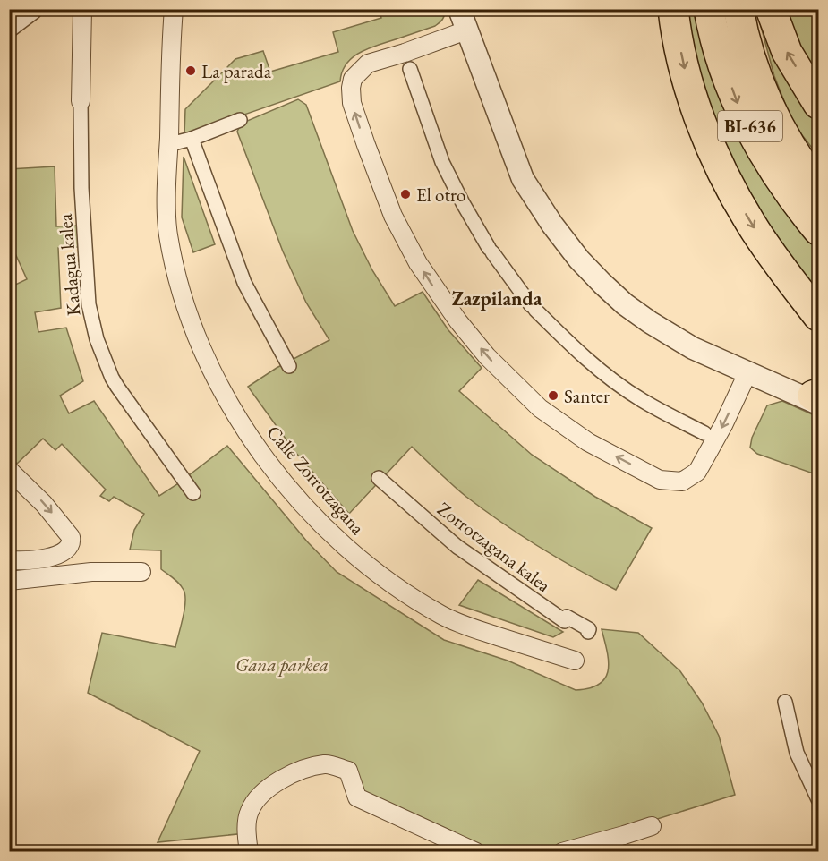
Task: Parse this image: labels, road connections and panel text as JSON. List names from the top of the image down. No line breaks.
{"streets":{"highway":["BI-636"],"street":["Kadagua kalea","Calle Zorrotzagana","Zorrotzagana kalea"]},"districts":["Zazpilanda"],"parks":["Gana parkea"],"places":["La parada","El otro","Santer"]}
